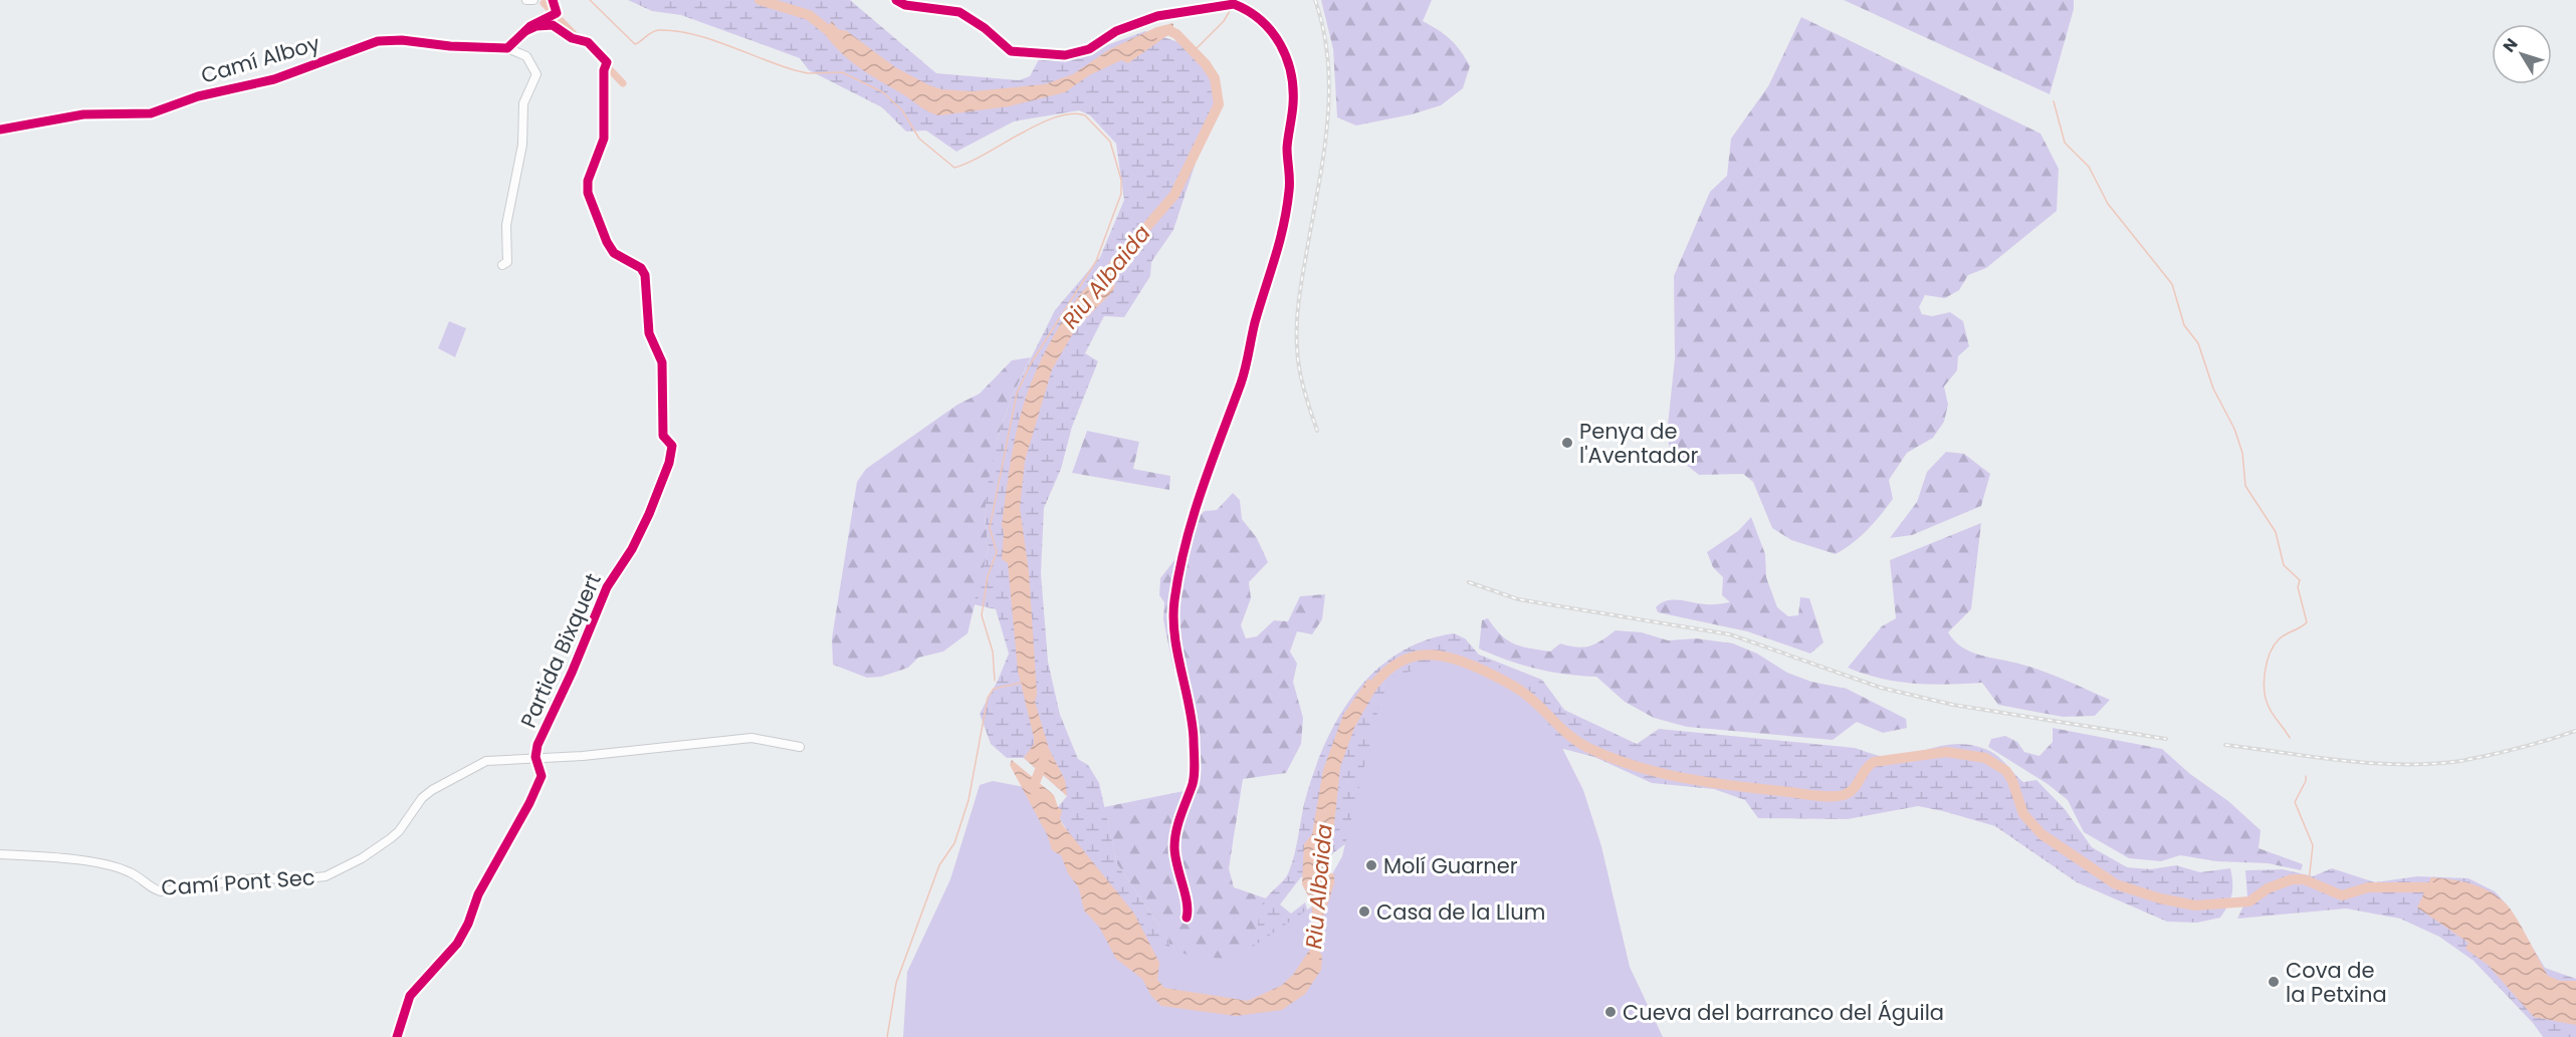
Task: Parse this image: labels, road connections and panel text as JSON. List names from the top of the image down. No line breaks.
{"streets":{"street":["Camí Alboy","Partida Bixquert","Camí Pont Sec"]},"crossings":[["Partida Bixquert","Camí Pont Sec"]],"water":["Riu Albaida"],"places":["Penya de l'Aventador","Molí Guarner","Casa de la Llum","Cova de la Petxina","Cueva del barranco del Águila"],"north":"top left"}
